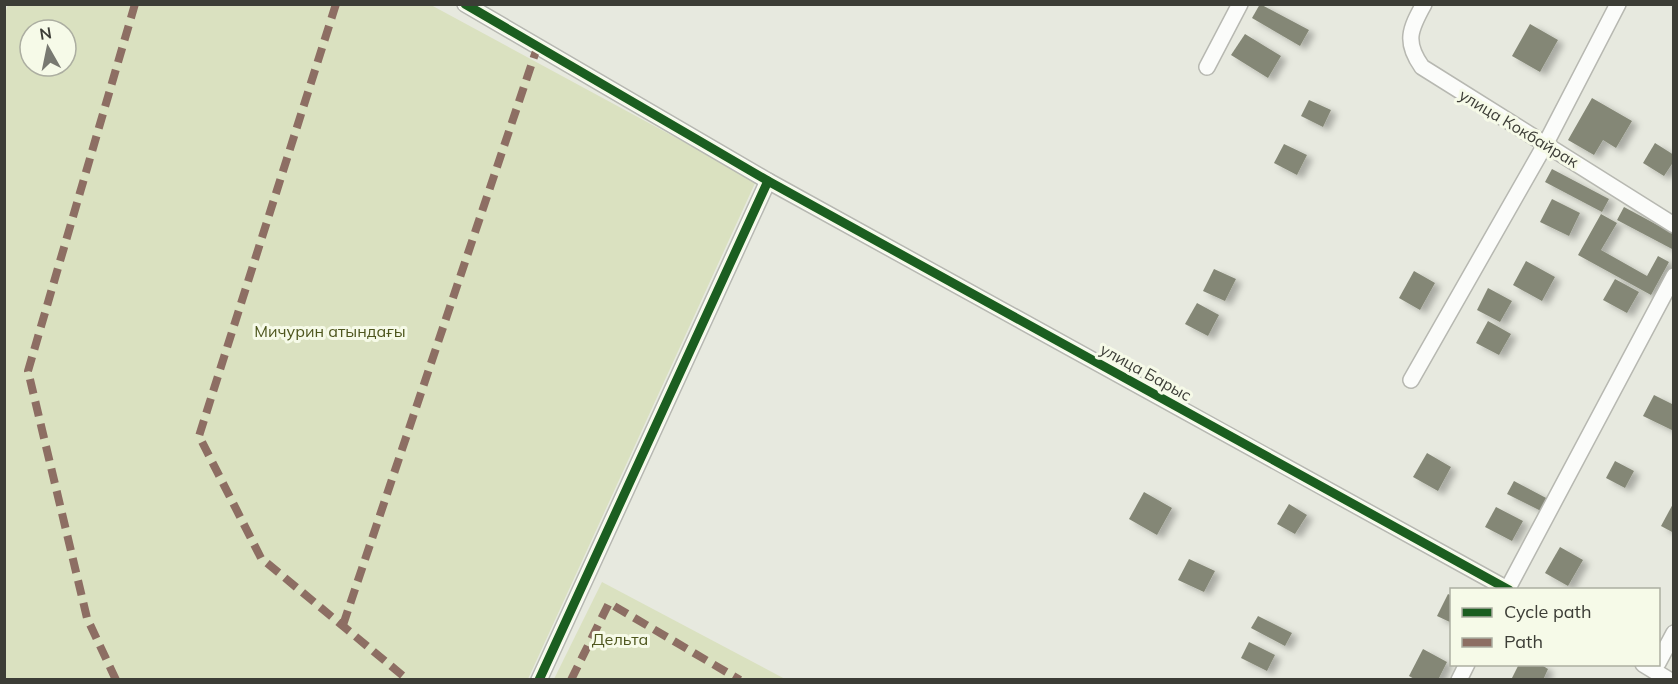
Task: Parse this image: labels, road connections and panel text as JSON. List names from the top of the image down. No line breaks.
{"streets":{"street":["улица Кокбайрак","улица Барыс"]},"parks":["Мичурин атындағы","Дельта"],"legend":["Cycle path","Path"],"north":"top"}
